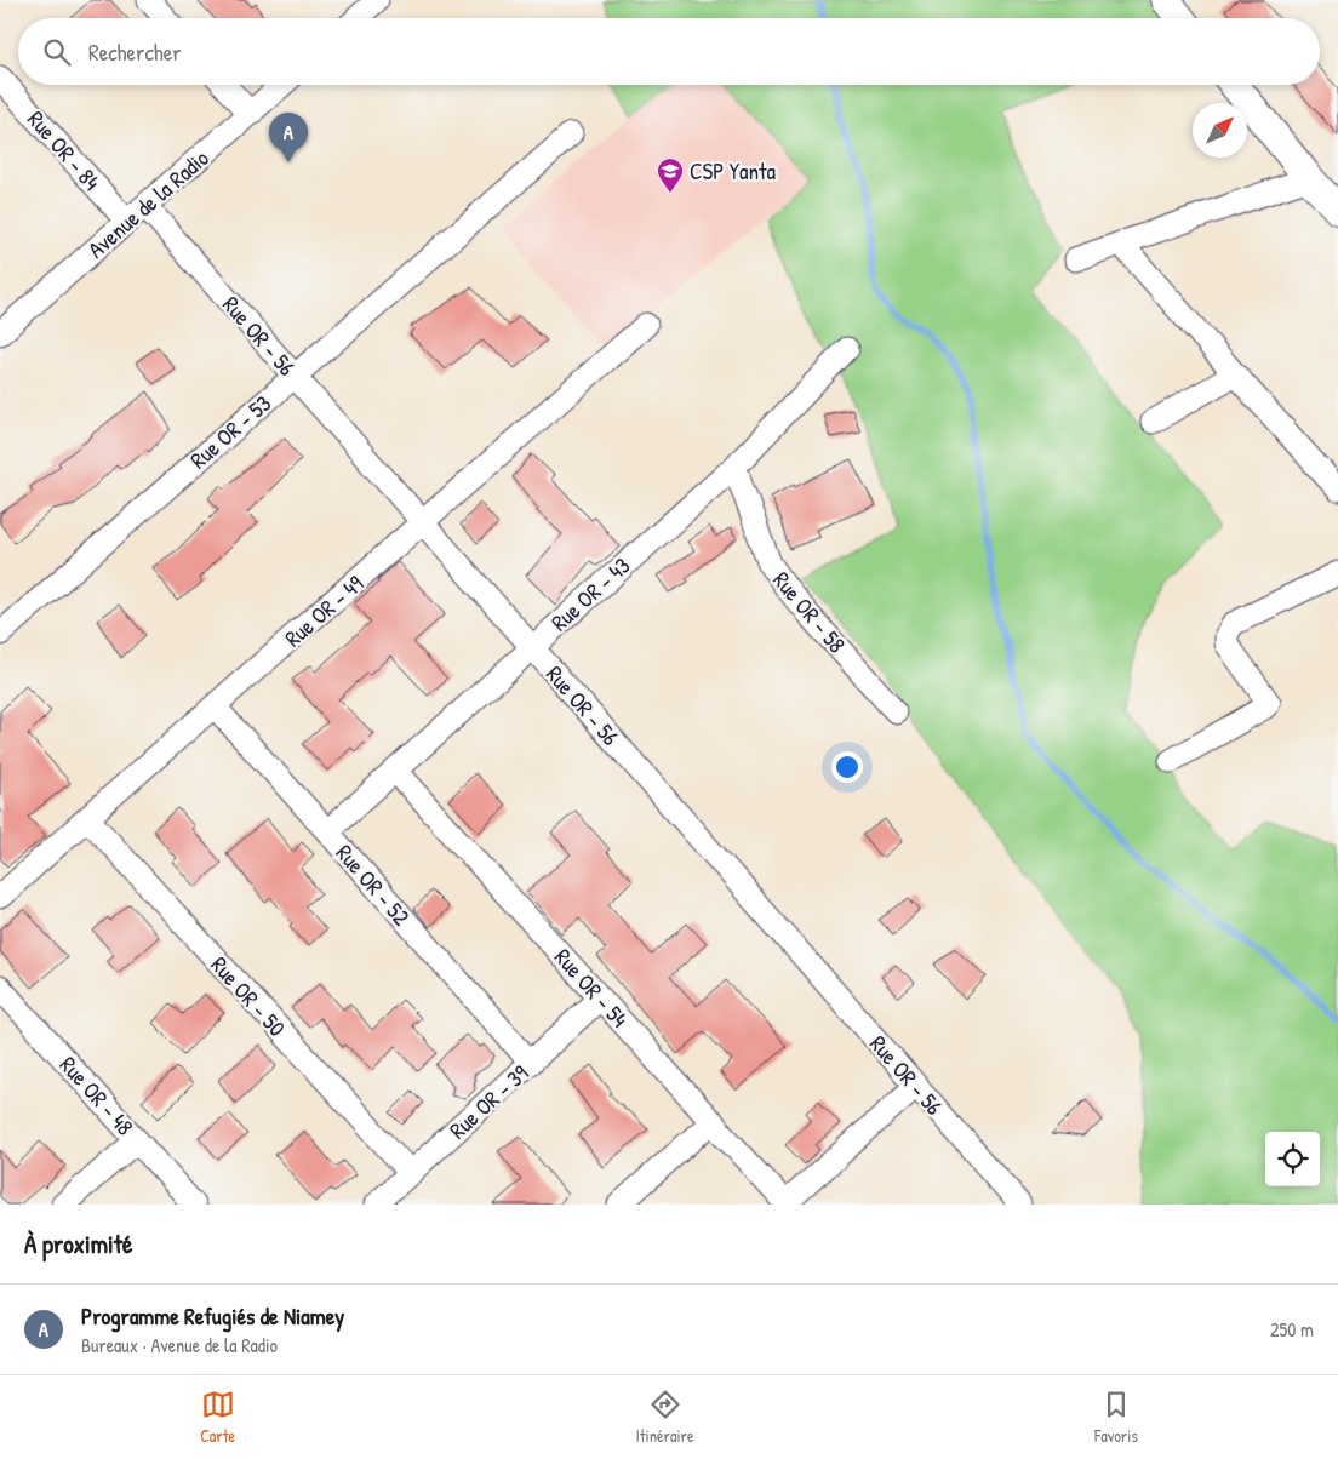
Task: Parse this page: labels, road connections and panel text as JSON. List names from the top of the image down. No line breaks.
{"streets":{"street":["Rue OR - 84","Avenue de la Radio","Rue OR - 56","Rue OR - 53","Rue OR - 43","Rue OR - 49","Rue OR - 58","Rue OR - 52","Rue OR - 54","Rue OR - 50","Rue OR - 48","Rue OR - 39"]},"crossings":[["Rue OR - 84","Avenue de la Radio"],["Avenue de la Radio","Rue OR - 56"],["Rue OR - 56","Rue OR - 53"],["Rue OR - 56","Rue OR - 43"],["Rue OR - 56","Rue OR - 49"],["Rue OR - 43","Rue OR - 58"],["Rue OR - 43","Rue OR - 52"],["Rue OR - 43","Rue OR - 54"],["Rue OR - 49","Rue OR - 52"],["Rue OR - 49","Rue OR - 50"],["Rue OR - 52","Rue OR - 39"],["Rue OR - 54","Rue OR - 39"],["Rue OR - 50","Rue OR - 39"]],"places":{"school or university":["CSP Yanta"]},"north":"top right","page":{"search":"Rechercher","pins":"A","heading":"À proximité","list":[{"mark":"A","name":"Programme Refugiés de Niamey","note":"Bureaux · Avenue de la Radio","value":"250 m"}],"nav":["Carte","Itinéraire","Favoris"]}}
